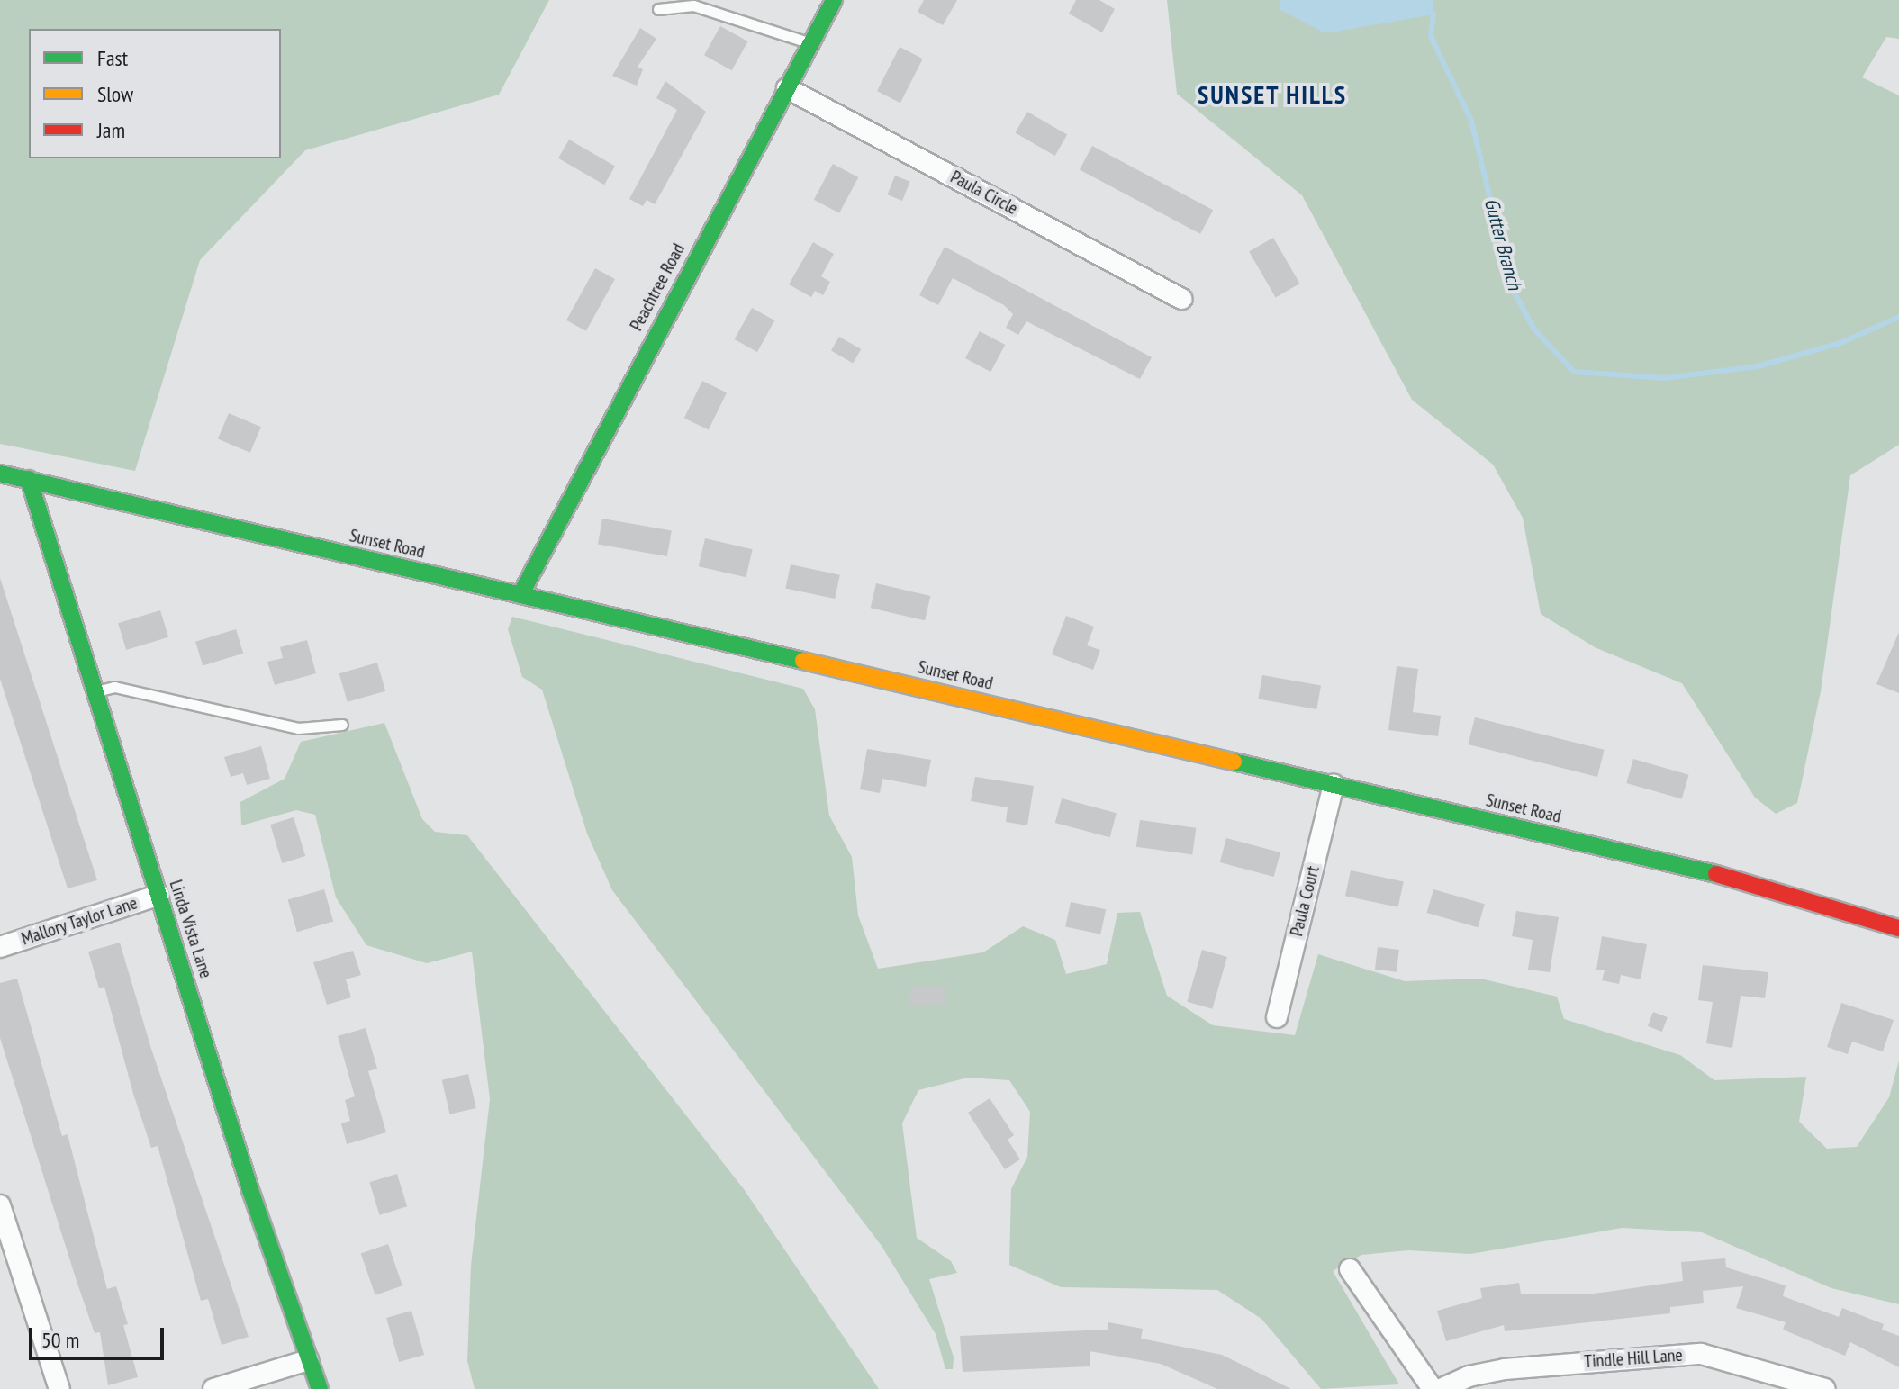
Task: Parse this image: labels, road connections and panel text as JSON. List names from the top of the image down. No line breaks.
{"streets":{"main road":["Peachtree Road","Sunset Road","Linda Vista Lane"],"street":["Paula Circle","Paula Court","Mallory Taylor Lane","Tindle Hill Lane"]},"crossings":[["Paula Circle","Peachtree Road"],["Peachtree Road","Sunset Road"],["Sunset Road","Paula Court"],["Sunset Road","Linda Vista Lane"],["Mallory Taylor Lane","Linda Vista Lane"]],"districts":["SUNSET HILLS"],"water":["Gutter Branch"],"legend":["Fast","Slow","Jam"],"scale_bar":"50 m"}
